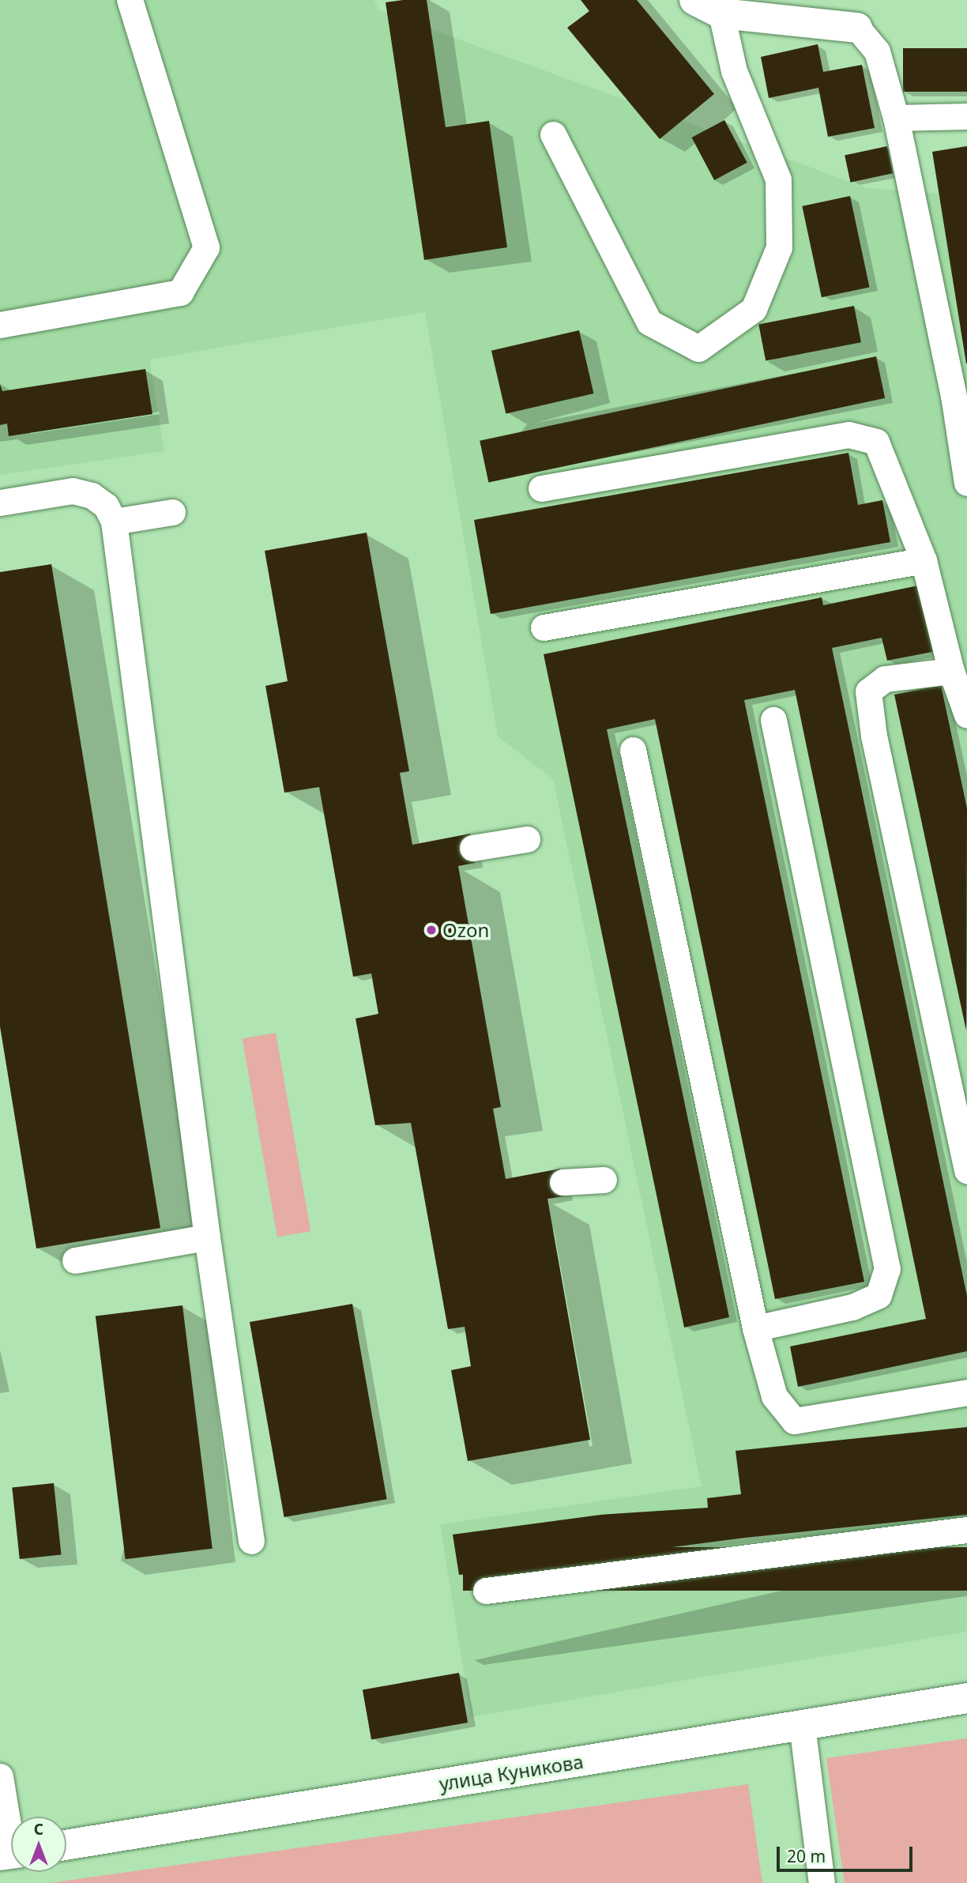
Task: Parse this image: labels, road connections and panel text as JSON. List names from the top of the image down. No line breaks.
{"streets":{"street":["улица Куникова"]},"places":["Ozon"],"scale_bar":"20 m","north":"top"}
